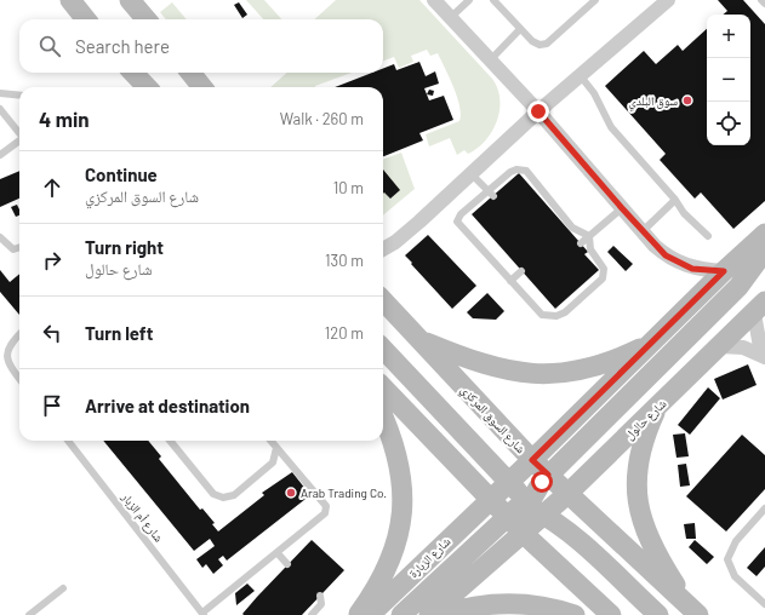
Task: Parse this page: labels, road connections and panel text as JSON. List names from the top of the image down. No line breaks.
{"streets":{"main road":["شارع السوق المركزي","شارع حالول","شارع الزبارة"],"lane":["شارع أم الزبار"]},"crossings":[["شارع السوق المركزي","شارع حالول"]],"places":["سوق البلدي","Arab Trading Co."],"page":{"map_buttons":["+","−"],"search":"Search here","heading":["4 min","Walk · 260 m"],"list":[["Continue","شارع السوق المركزي","10 m"],["Turn right","شارع حالول","130 m"],["Turn left","120 m"],"Arrive at destination"]}}
